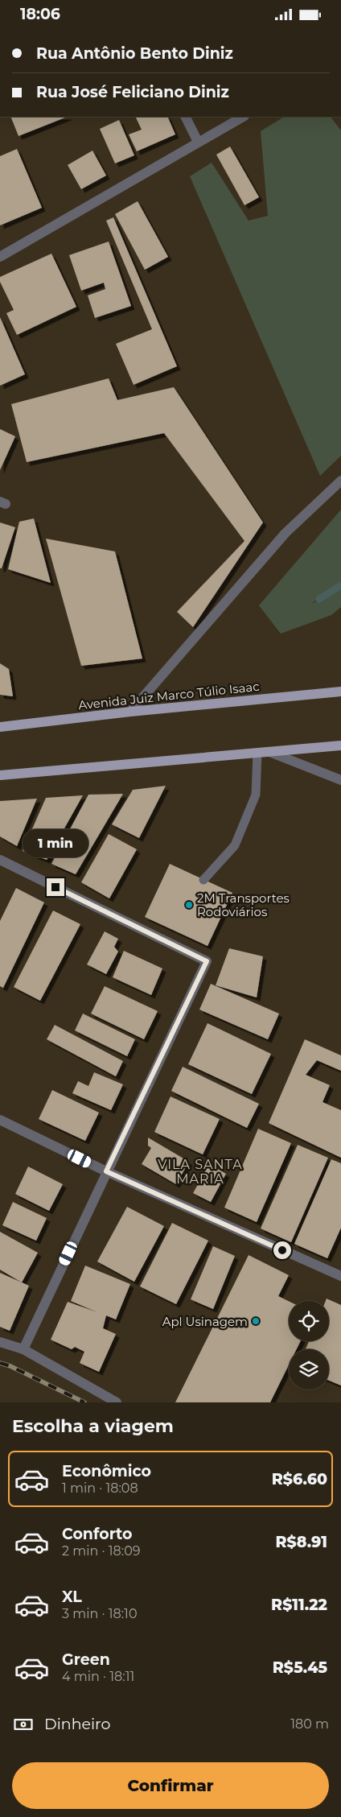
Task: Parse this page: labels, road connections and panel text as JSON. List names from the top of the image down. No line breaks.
{"streets":{"main road":["Avenida Juiz Marco Túlio Isaac"]},"districts":["VILA SANTA MARIA"],"places":["2M Transportes Rodoviários","Apl Usinagem"],"page":{"status":"18:06","banner":["Rua Antônio Bento Diniz","Rua José Feliciano Diniz"],"bubble":"1 min","heading":"Escolha a viagem","list":[{"name":"Econômico","note":"1 min · 18:08","value":"R$6.60"},{"name":"Conforto","note":"2 min · 18:09","value":"R$8.91"},{"name":"XL","note":"3 min · 18:10","value":"R$11.22"},{"name":"Green","note":"4 min · 18:11","value":"R$5.45"}],"pay":["Dinheiro","180 m"],"buttons":"Confirmar"}}
